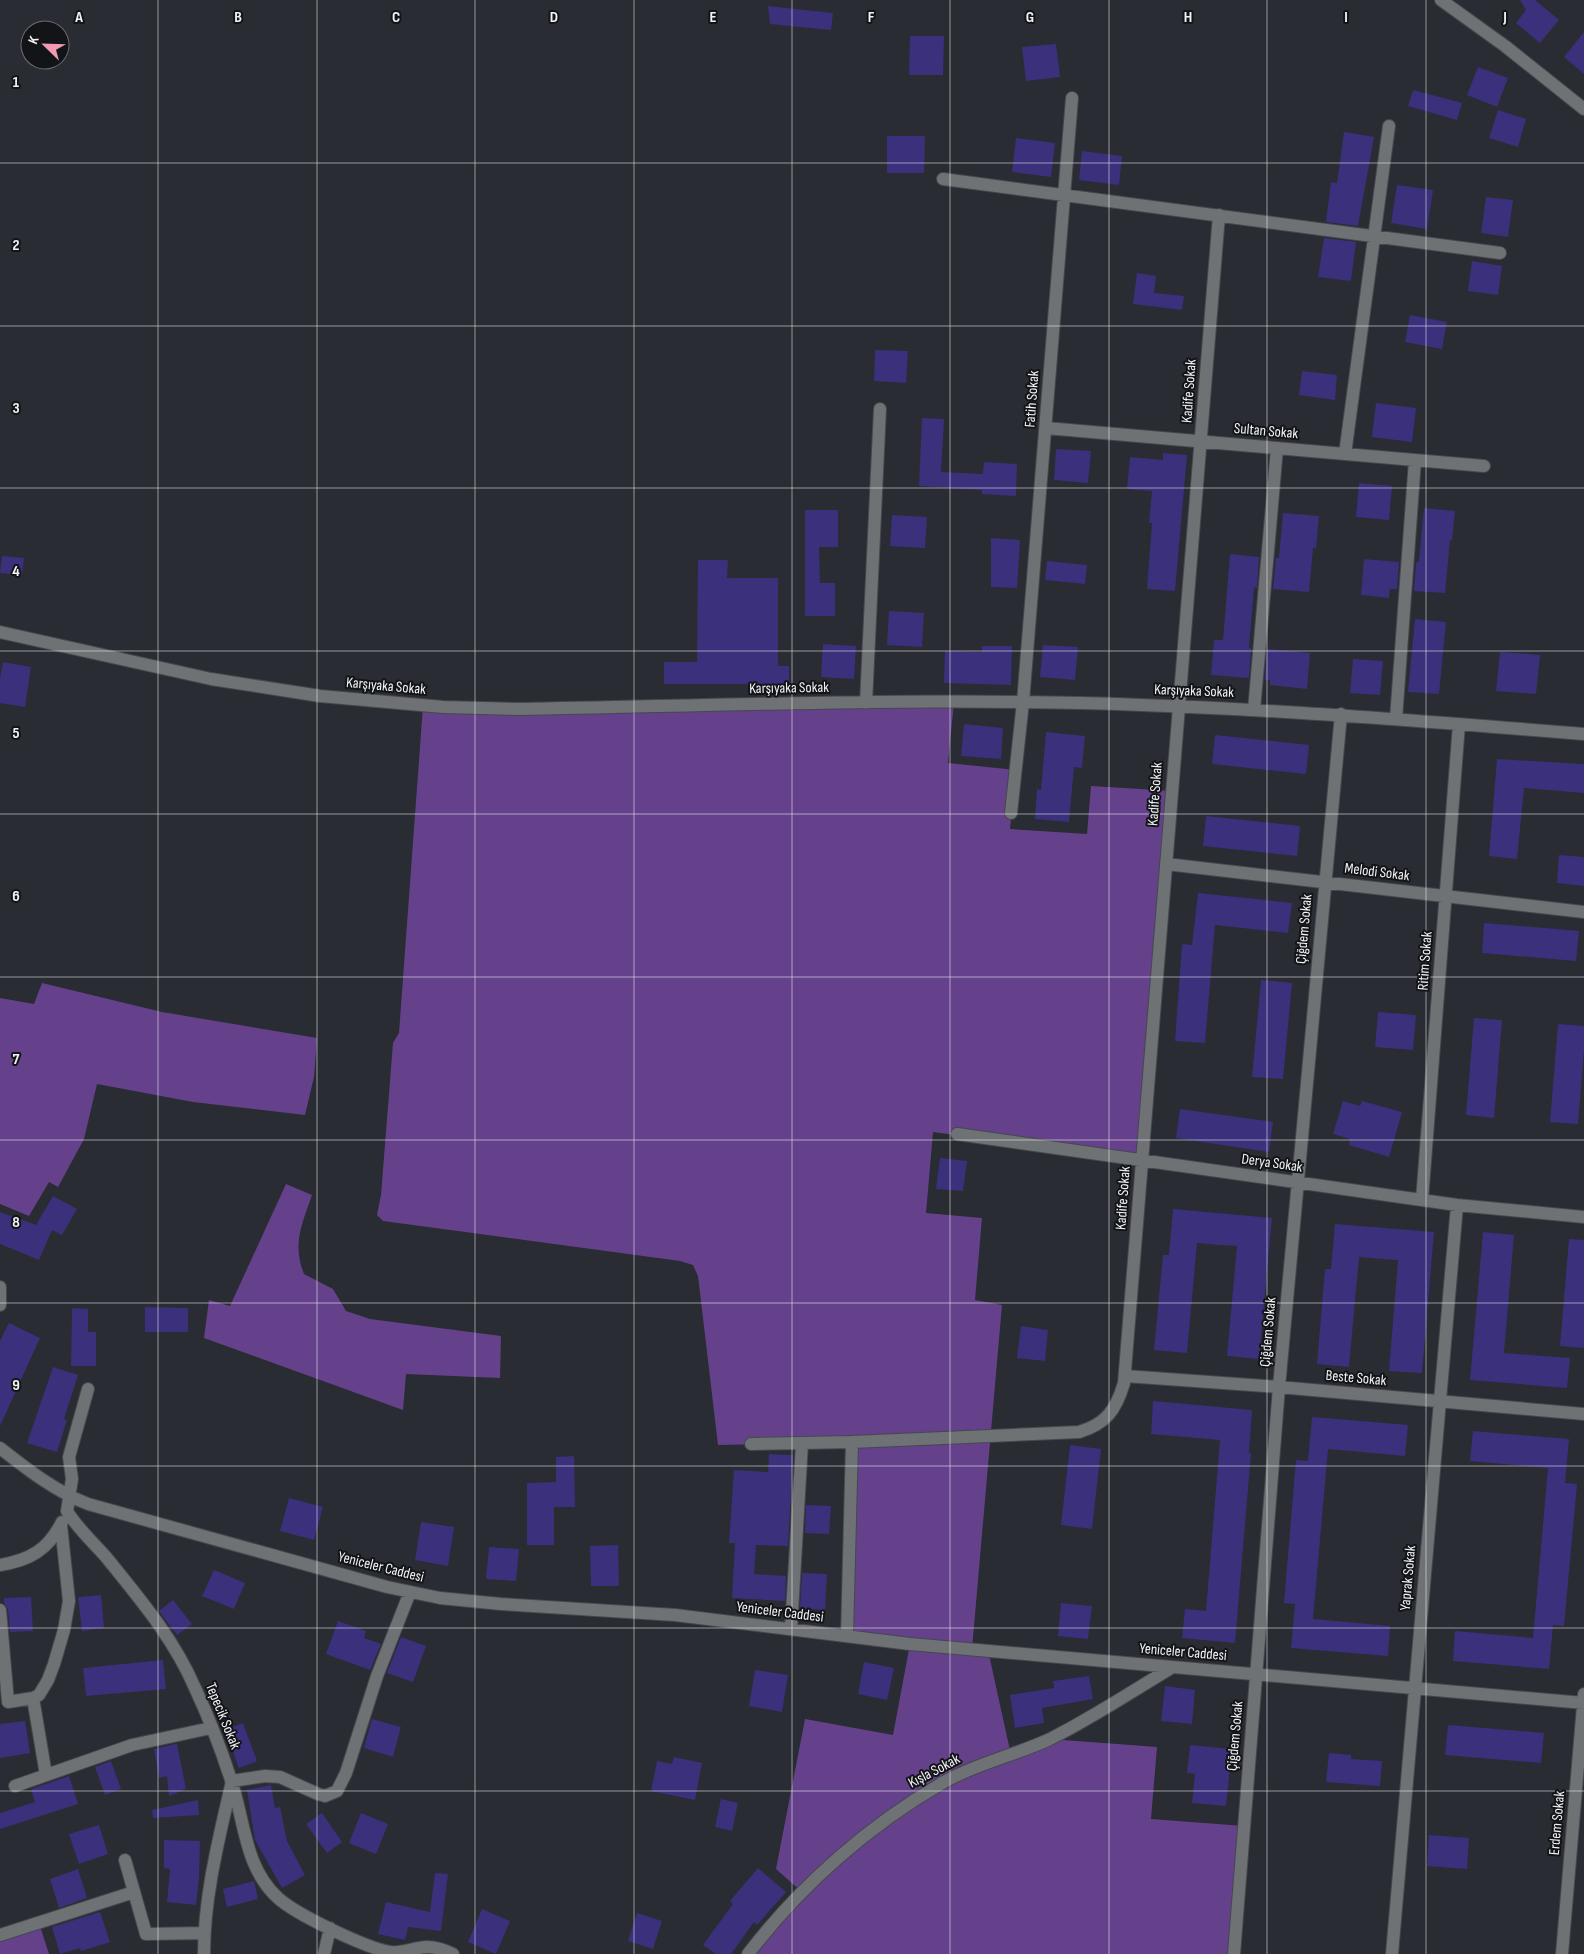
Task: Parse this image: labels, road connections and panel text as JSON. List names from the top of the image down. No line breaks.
{"streets":{"street":["Kadife Sokak","Fatih Sokak","Sultan Sokak","Karşıyaka Sokak","Melodi Sokak","Çiğdem Sokak","Ritim Sokak","Derya Sokak","Beste Sokak","Yeniceler Caddesi","Yaprak Sokak","Tepecik Sokak","Kışla Sokak","Erdem Sokak"]},"crossings":[["Kadife Sokak","Sultan Sokak"],["Kadife Sokak","Karşıyaka Sokak"],["Kadife Sokak","Melodi Sokak"],["Kadife Sokak","Derya Sokak"],["Kadife Sokak","Beste Sokak"],["Fatih Sokak","Sultan Sokak"],["Fatih Sokak","Karşıyaka Sokak"],["Karşıyaka Sokak","Çiğdem Sokak"],["Karşıyaka Sokak","Ritim Sokak"],["Melodi Sokak","Çiğdem Sokak"],["Melodi Sokak","Ritim Sokak"],["Çiğdem Sokak","Derya Sokak"],["Çiğdem Sokak","Beste Sokak"],["Çiğdem Sokak","Yeniceler Caddesi"],["Ritim Sokak","Derya Sokak"],["Derya Sokak","Yaprak Sokak"],["Beste Sokak","Yaprak Sokak"],["Yeniceler Caddesi","Yaprak Sokak"],["Yeniceler Caddesi","Kışla Sokak"],["Yeniceler Caddesi","Erdem Sokak"]],"north":"top left","grid":{"columns":["A","B","C","D","E","F","G","H","I","J"],"rows":["1","2","3","4","5","6","7","8","9"]}}
